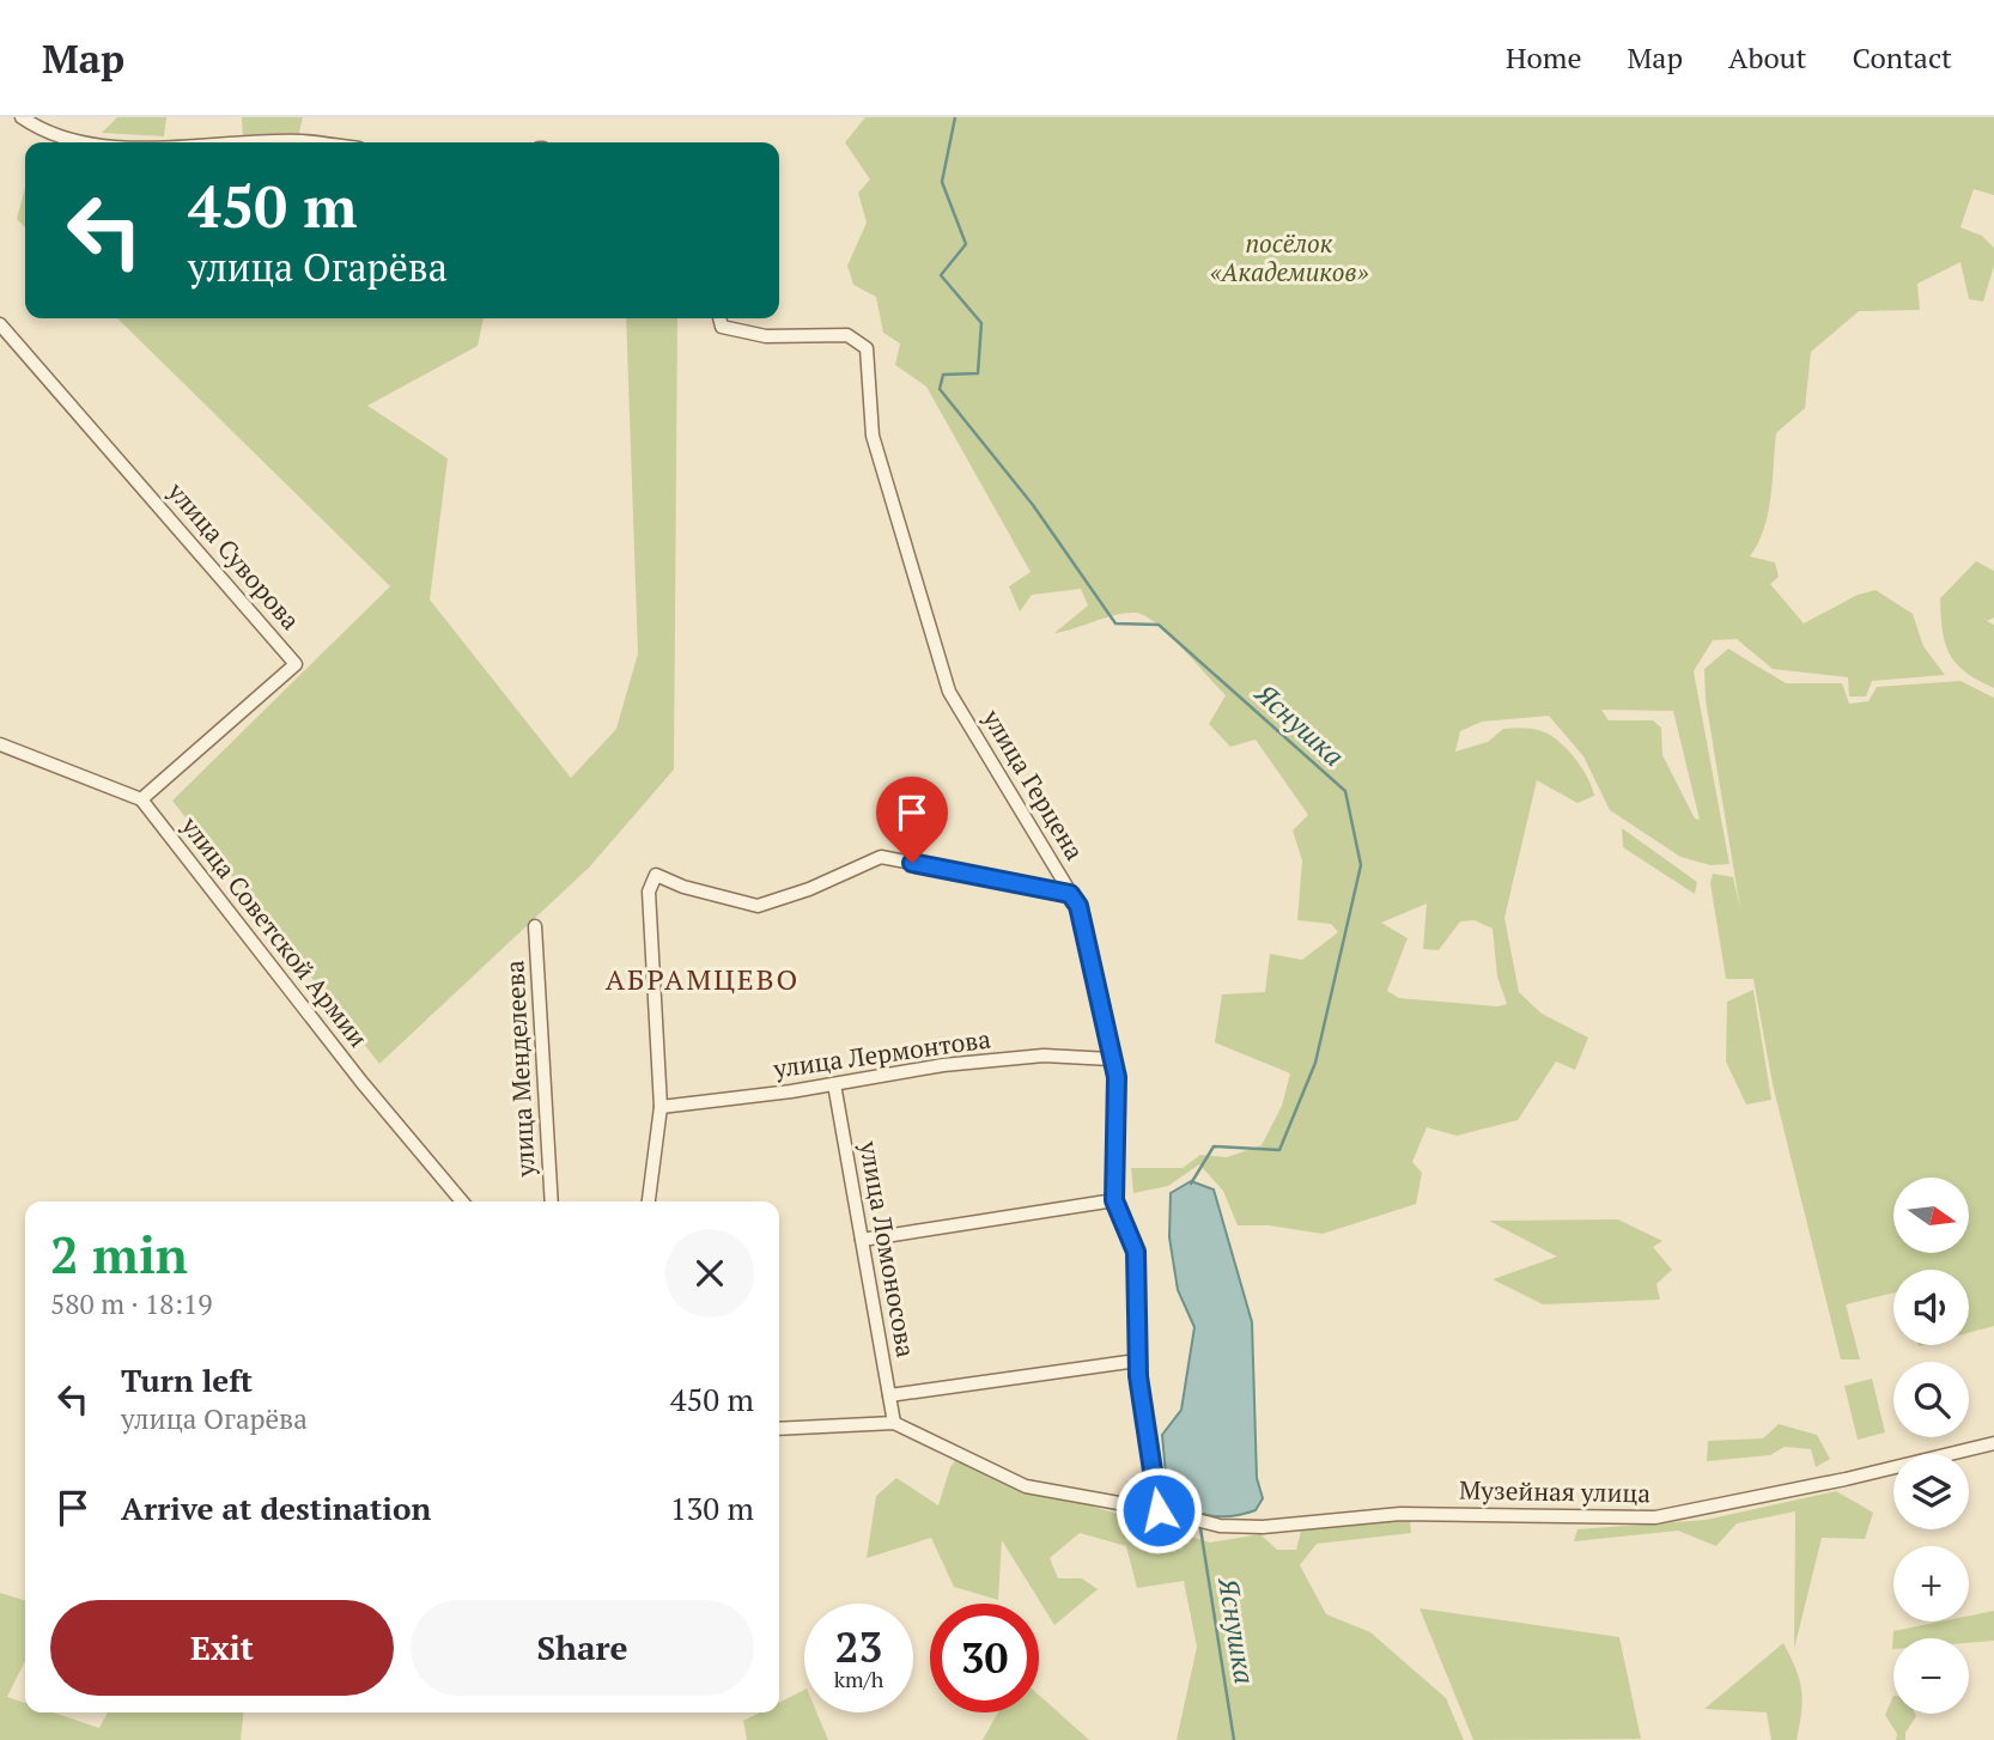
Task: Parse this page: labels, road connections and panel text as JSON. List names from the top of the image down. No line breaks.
{"streets":{"street":["улица Суворова","улица Герцена","улица Советской Армии","улица Лермонтова","улица Менделеева","улица Ломоносова","Музейная улица"]},"crossings":[["улица Суворова","улица Советской Армии"],["улица Герцена","улица Лермонтова"],["улица Герцена","Музейная улица"],["улица Лермонтова","улица Ломоносова"]],"districts":["АБРАМЦЕВО"],"water":["Яснушка"],"parks":["посёлок «Академиков»"],"north":"right","page":{"header":"Map","nav":["Home","Map","About","Contact"],"turn":["450 m","улица Огарёва"],"map_buttons":["+","−"],"heading":["2 min","580 m · 18:19"],"list":[{"name":"Turn left","note":"улица Огарёва","value":"450 m"},{"name":"Arrive at destination","value":"130 m"}],"buttons":["Exit","Share"],"speed":"23 km/h","limit":"30"}}
